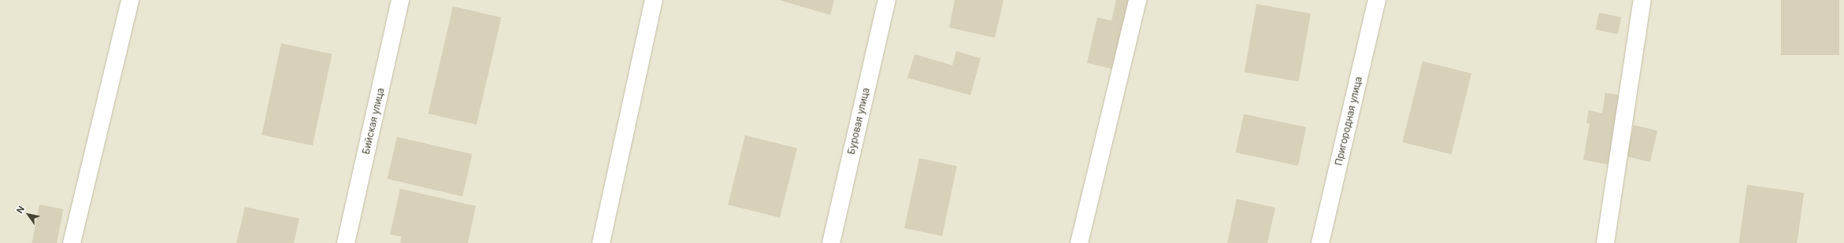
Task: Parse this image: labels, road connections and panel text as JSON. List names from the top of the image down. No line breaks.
{"streets":{"street":["Бийская улица","Буровая улица","Пригородная улица"]},"north":"top left"}
